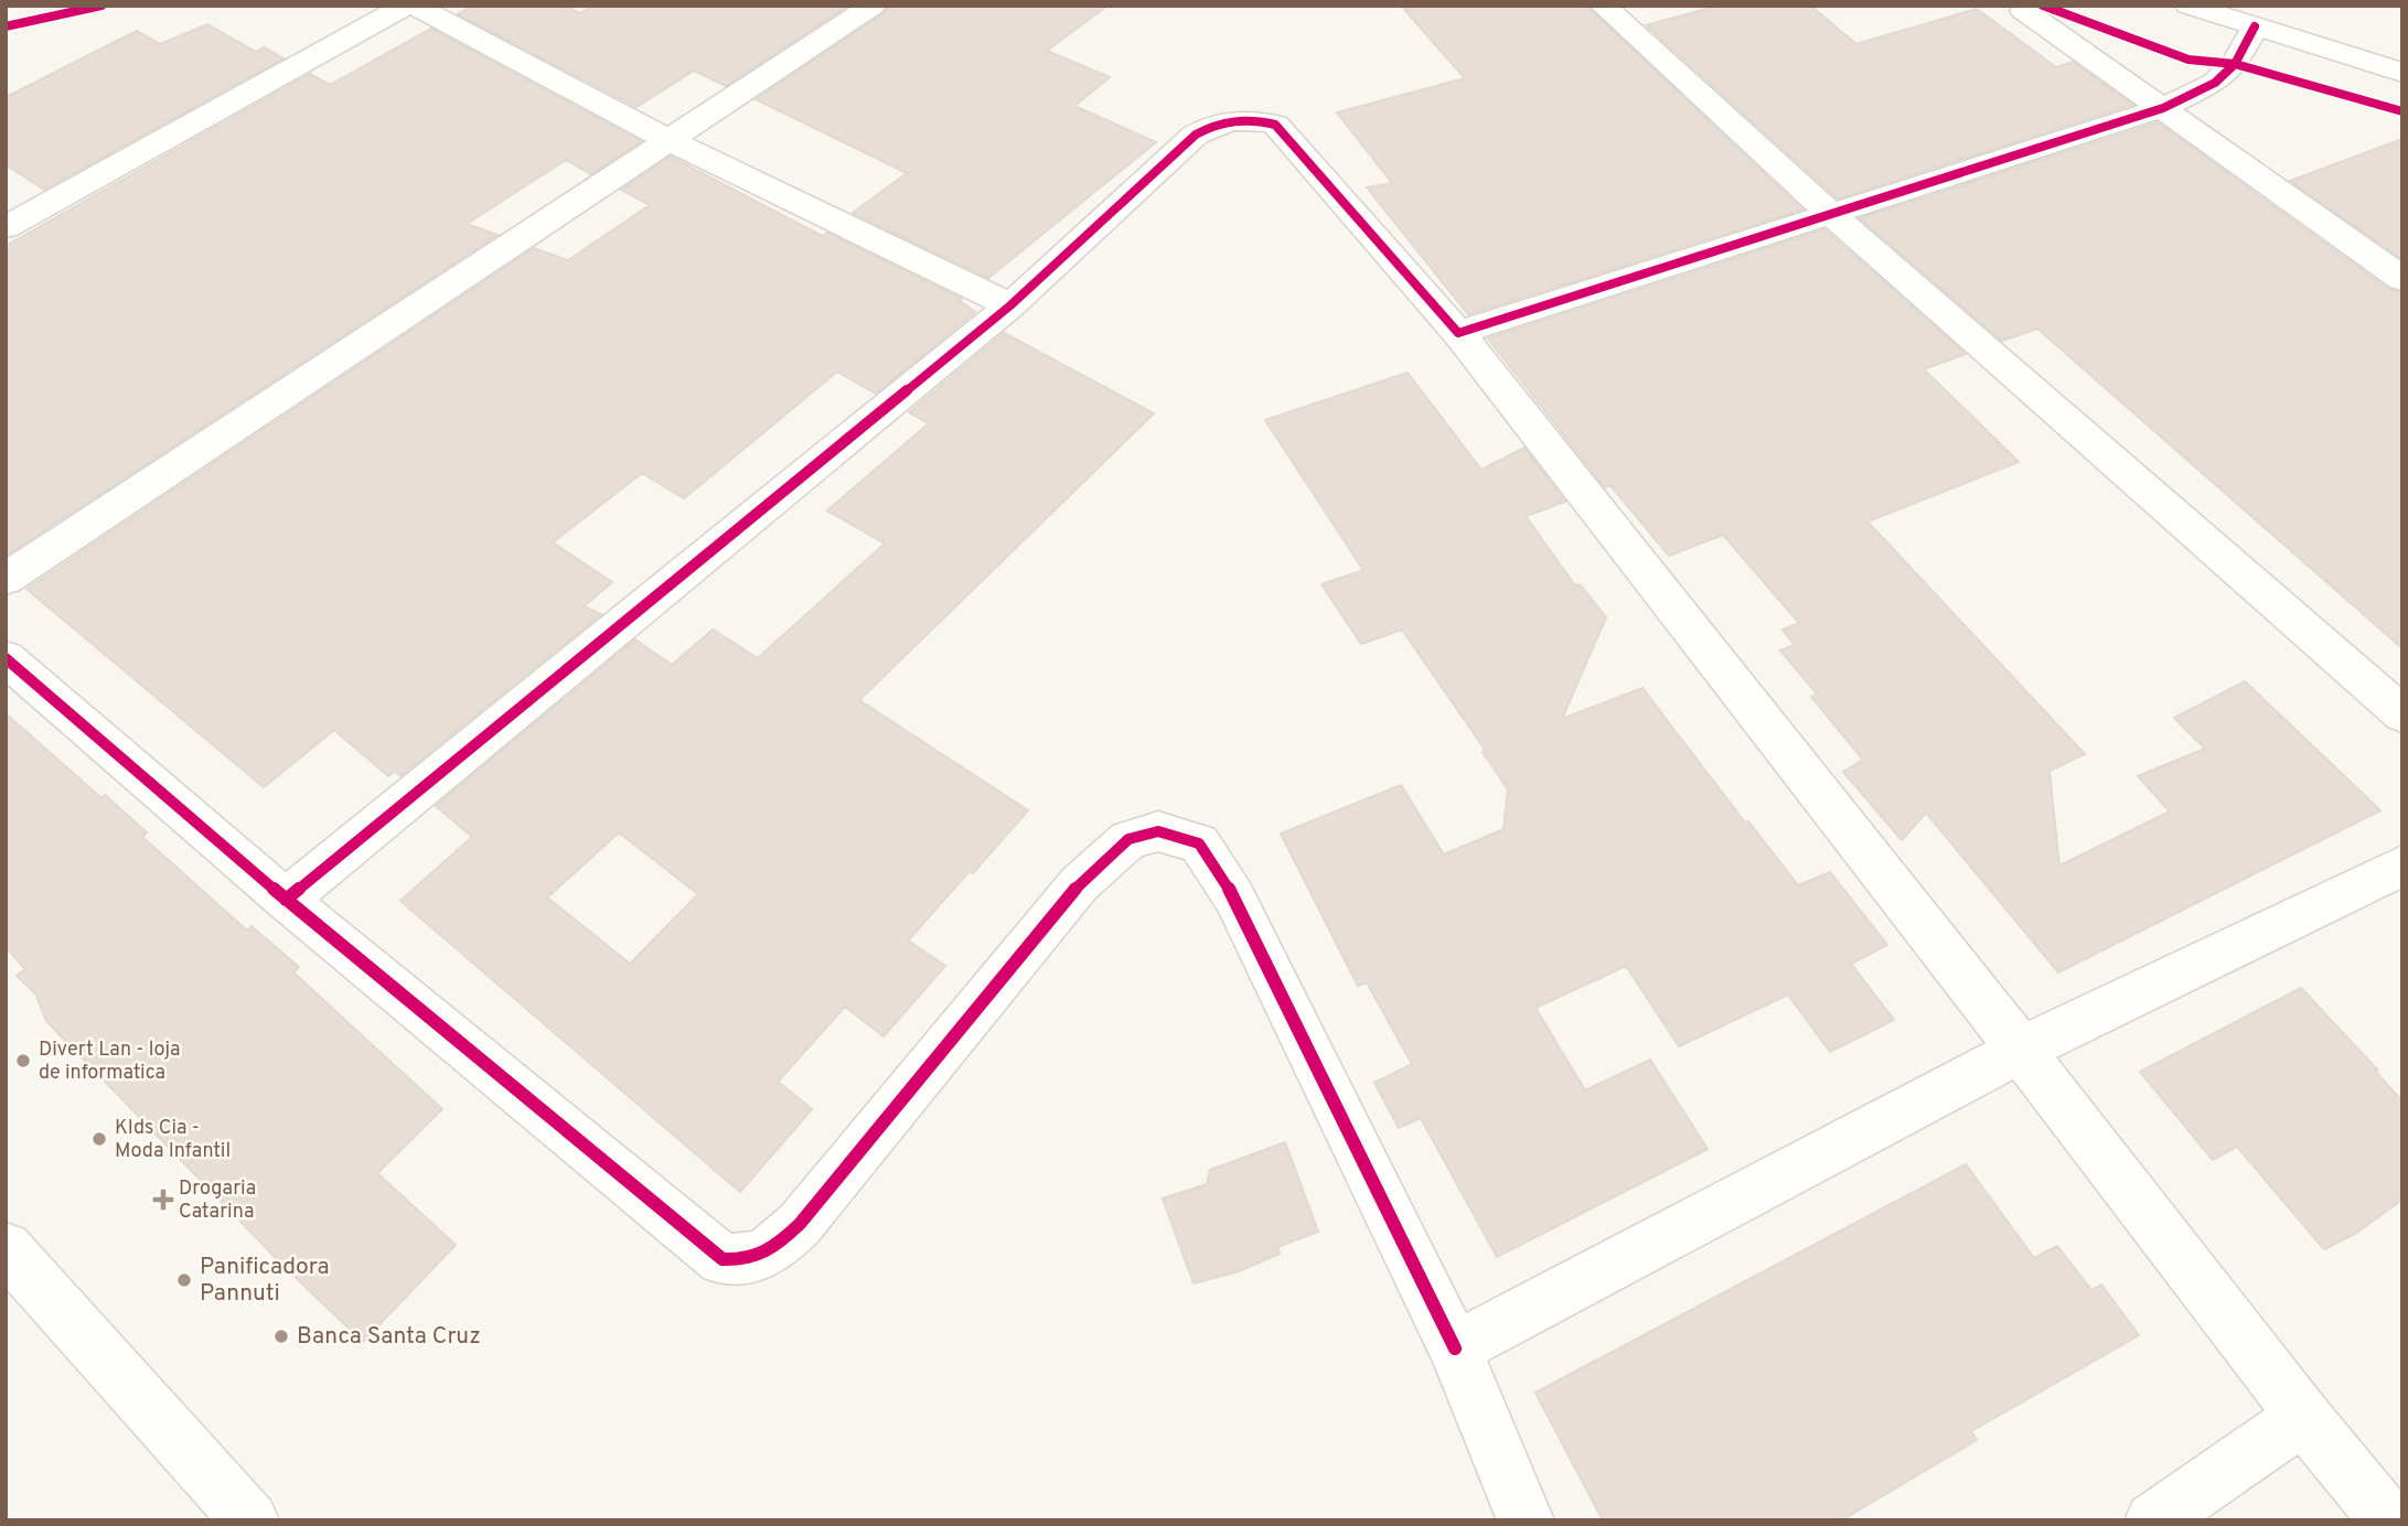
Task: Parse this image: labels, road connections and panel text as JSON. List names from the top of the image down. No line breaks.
{"places":{"other":["Divert Lan - loja de informatica","KIds Cia - Moda Infantil","Panificadora Pannuti","Banca Santa Cruz"],"health":["Drogaria Catarina"]}}
